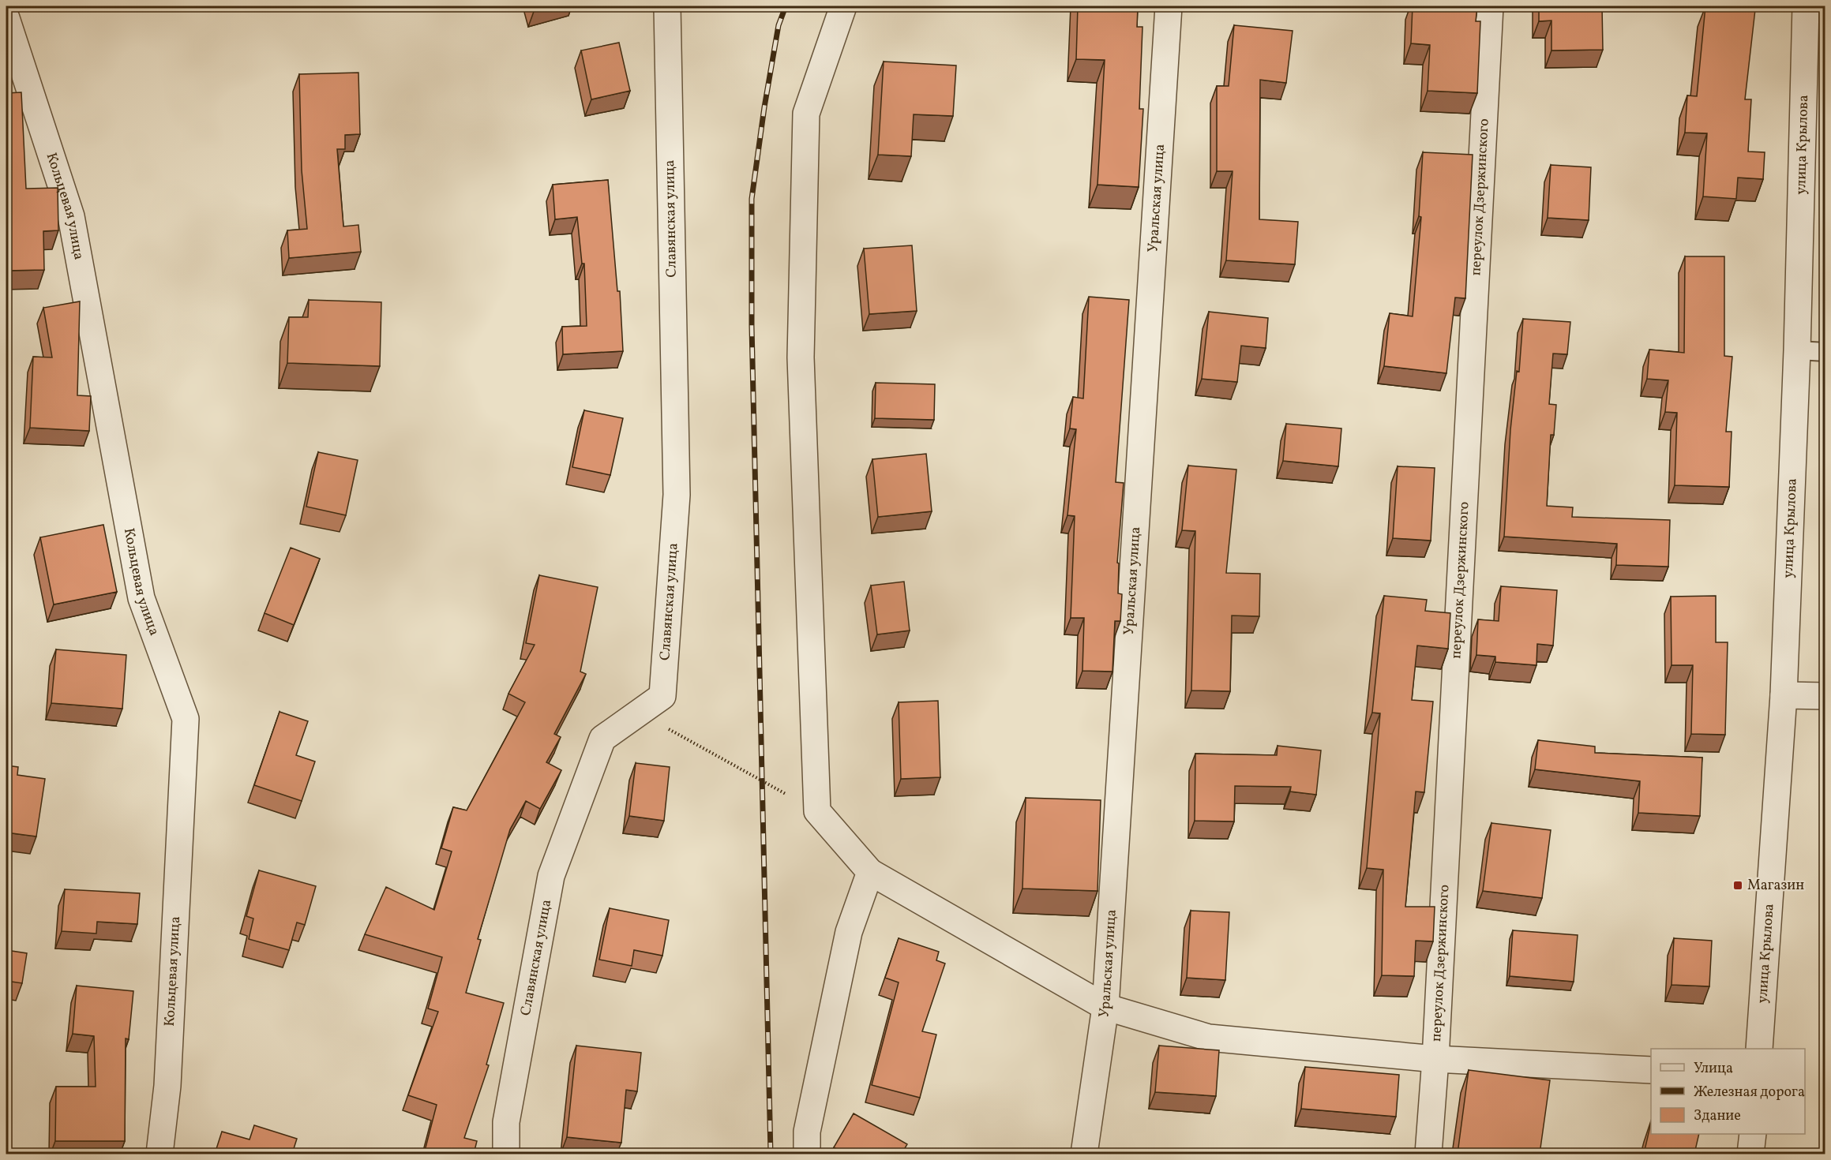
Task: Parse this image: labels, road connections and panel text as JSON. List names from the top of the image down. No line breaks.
{"streets":{"street":["улица Крылова","переулок Дзержинского","Уральская улица","Кольцевая улица","Славянская улица"]},"places":{"transit":["Магазин"]},"legend":["Улица","Железная дорога","Здание"]}
